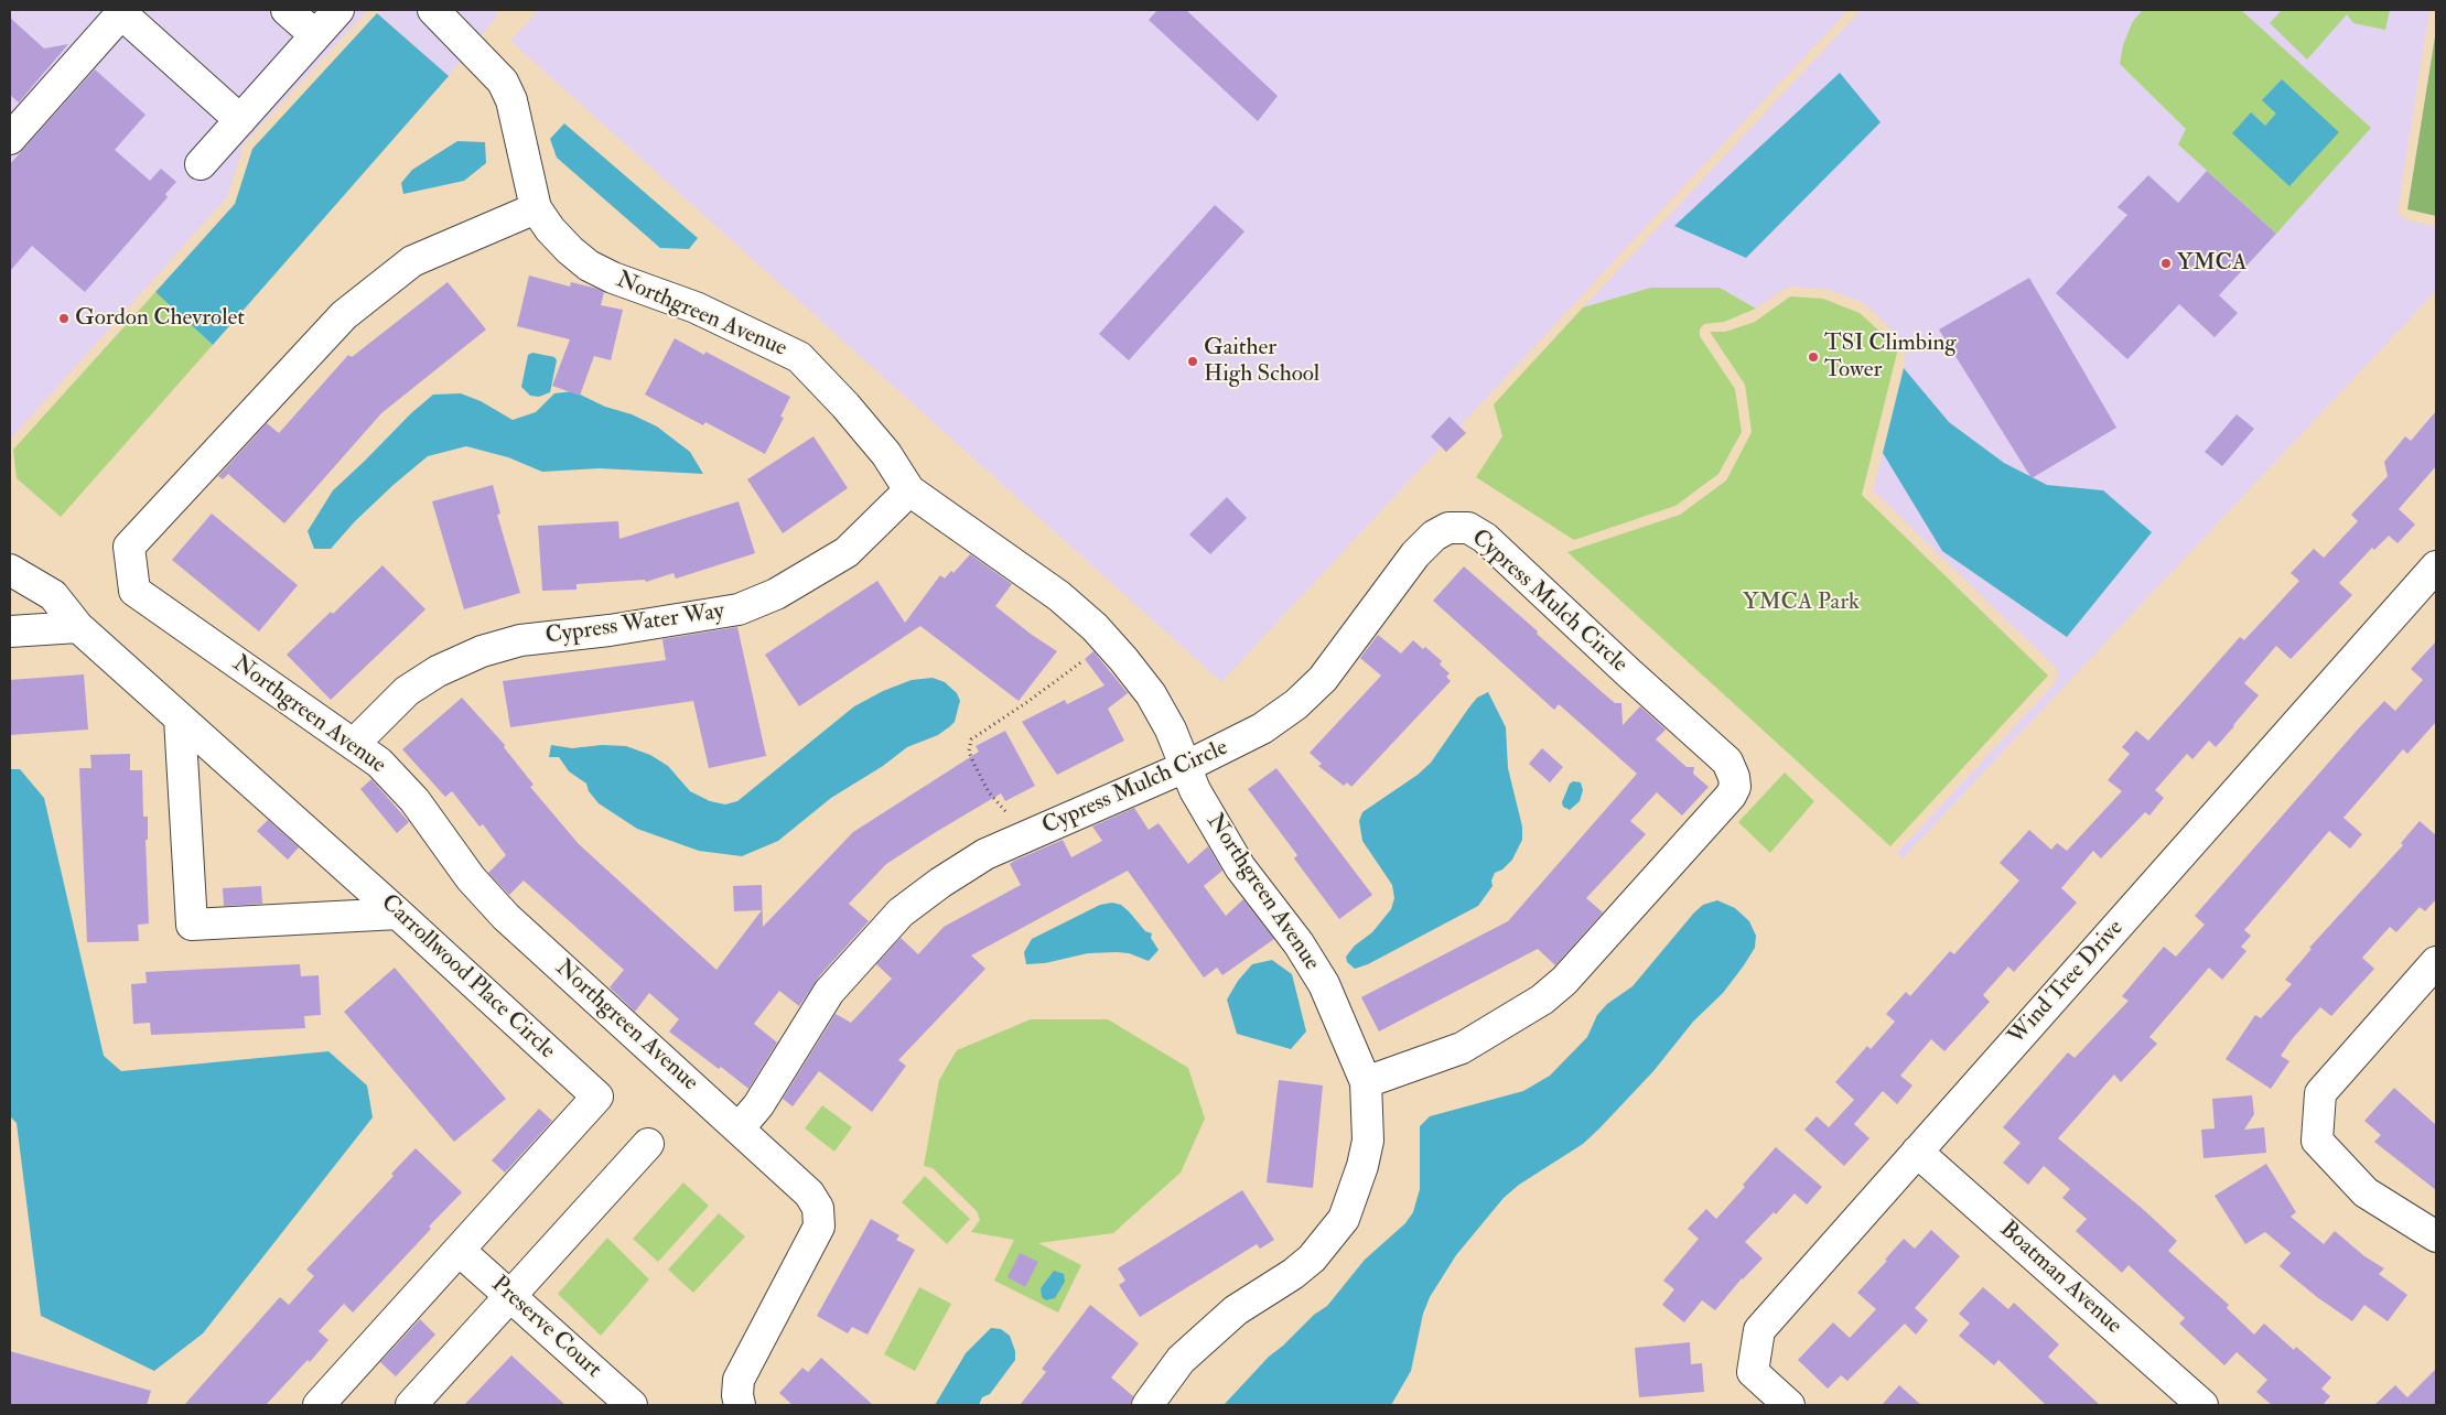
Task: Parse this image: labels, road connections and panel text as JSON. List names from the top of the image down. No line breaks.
{"streets":{"street":["Northgreen Avenue","Cypress Mulch Circle","Cypress Water Way","Carrollwood Place Circle","Wind Tree Drive","Boatman Avenue","Preserve Court"]},"crossings":[["Northgreen Avenue","Cypress Mulch Circle"],["Northgreen Avenue","Cypress Water Way"],["Carrollwood Place Circle","Preserve Court"],["Wind Tree Drive","Boatman Avenue"]],"parks":["YMCA Park"],"places":["YMCA","Gordon Chevrolet","TSI Climbing Tower","Gaither High School"]}
